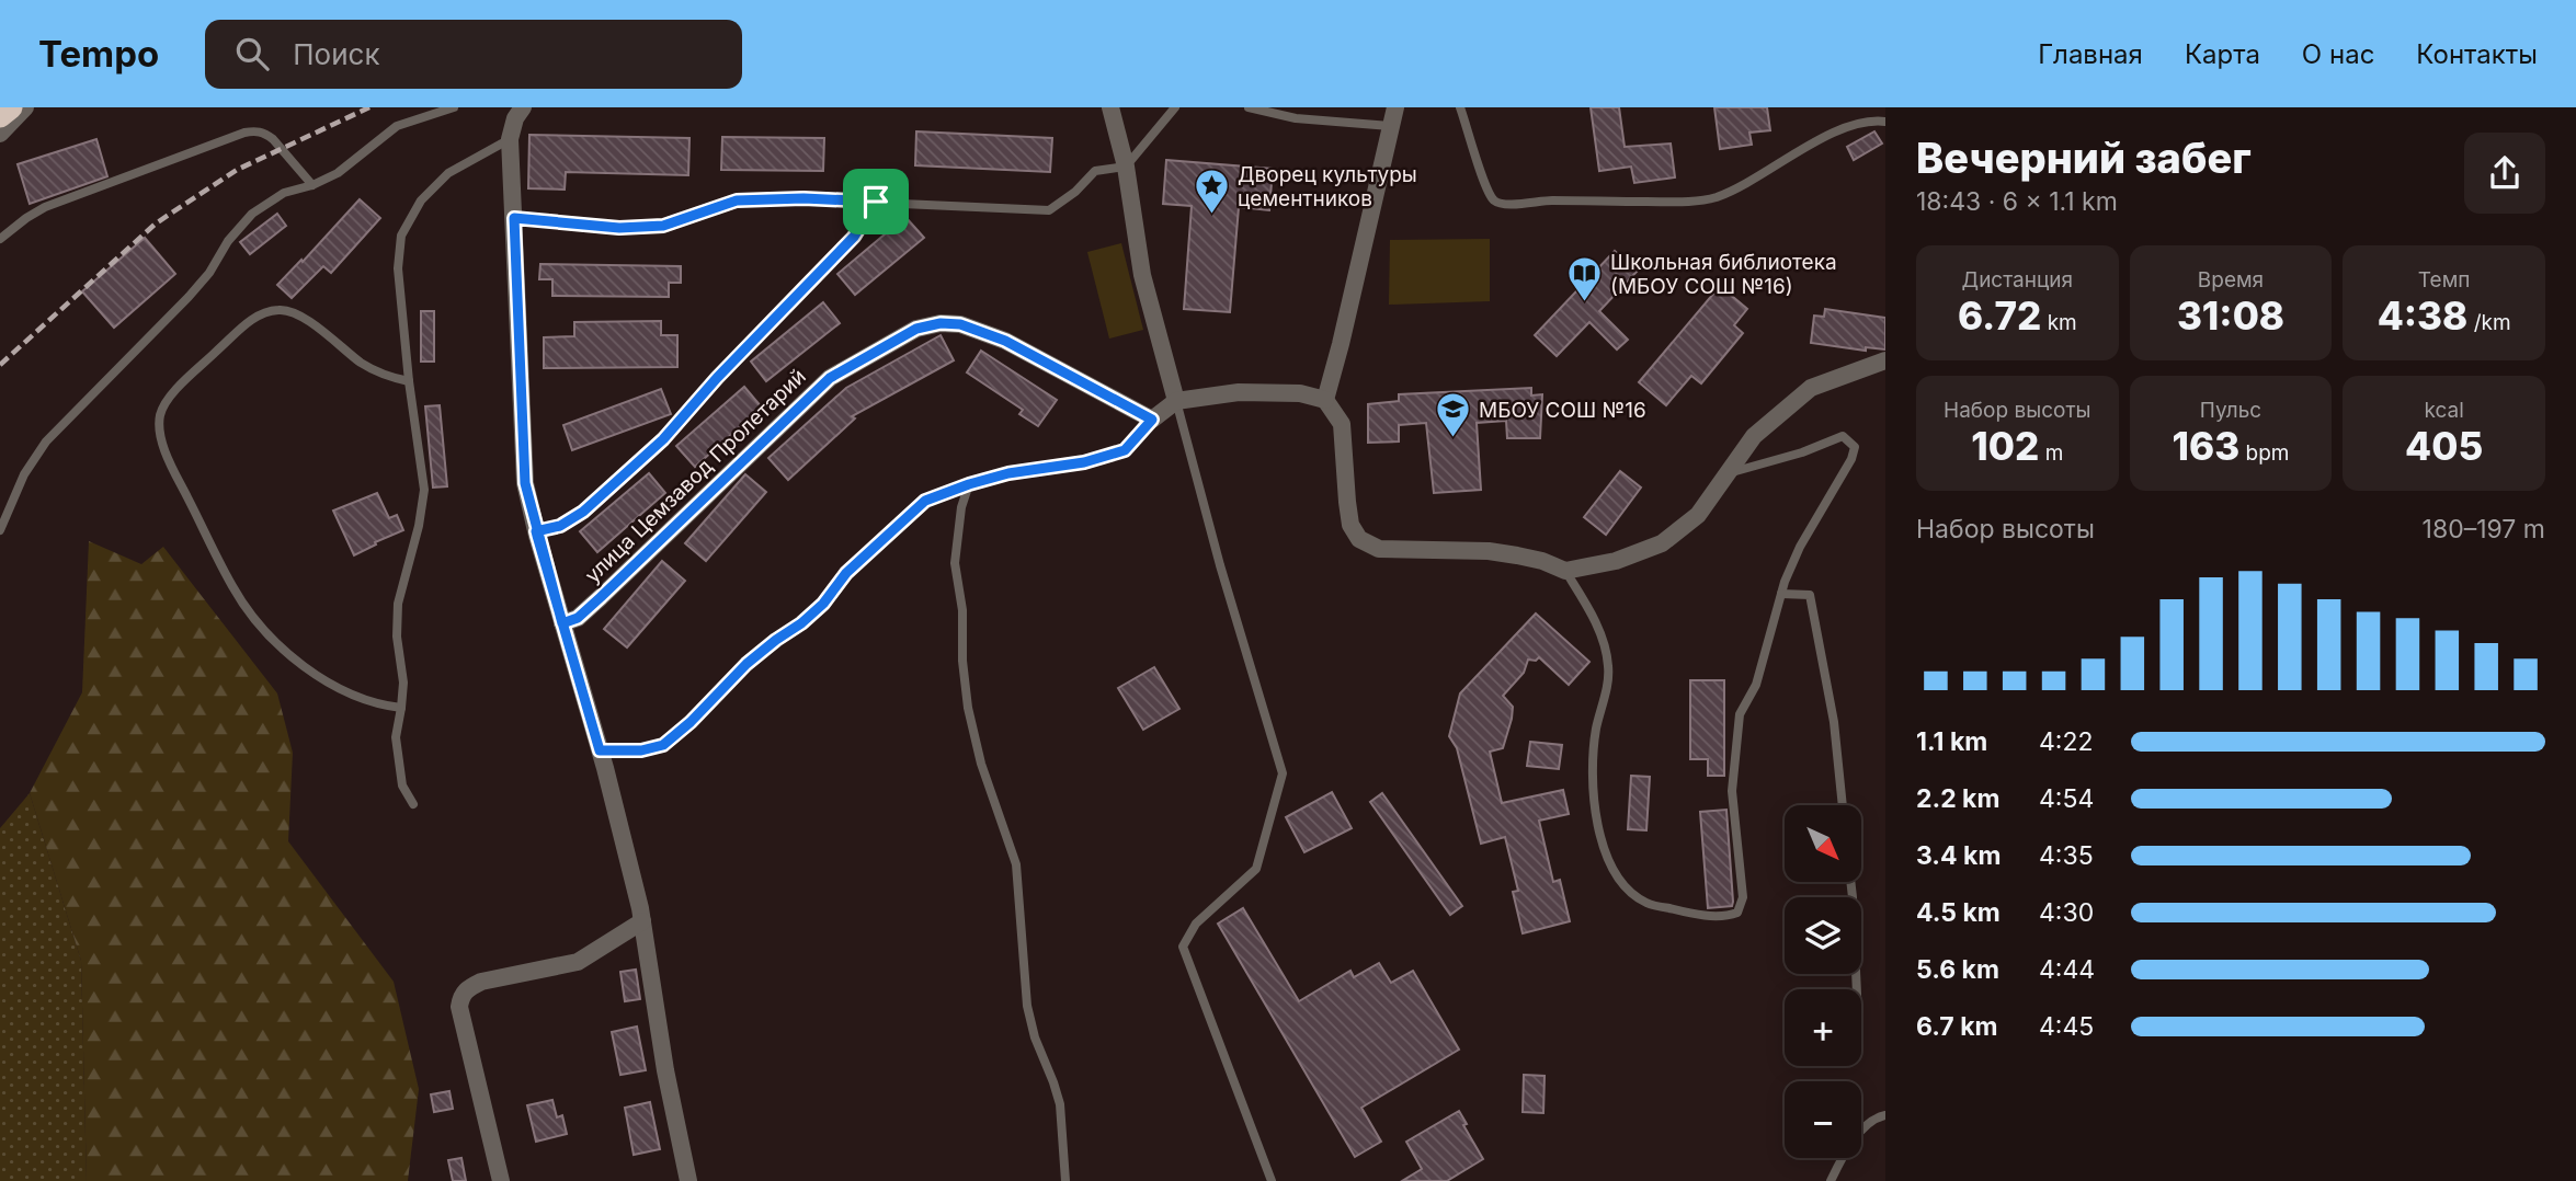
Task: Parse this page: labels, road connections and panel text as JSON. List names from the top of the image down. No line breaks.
{"streets":{"street":["улица Цемзавод Пролетарий"]},"places":{"place":["Дворец культуры цементников"],"library":["Школьная библиотека (МБОУ СОШ №16)"],"school or university":["МБОУ СОШ №16"]},"north":"bottom right","page":{"header":"Tempo","search":"Поиск","nav":["Главная","Карта","О нас","Контакты"],"heading":["Вечерний забег","18:43 · 6 × 1.1 km"],"stats":[["Дистанция","6.72 km"],["Время","31:08"],["Темп","4:38 /km"],["Набор высоты","102 m"],["Пульс","163 bpm"],["kcal","405"]],"chart":["Набор высоты","180–197 m"],"list":[{"name":"1.1 km","note":"4:22"},{"name":"2.2 km","note":"4:54"},{"name":"3.4 km","note":"4:35"},{"name":"4.5 km","note":"4:30"},{"name":"5.6 km","note":"4:44"},{"name":"6.7 km","note":"4:45"}],"map_buttons":["+","−"]}}
